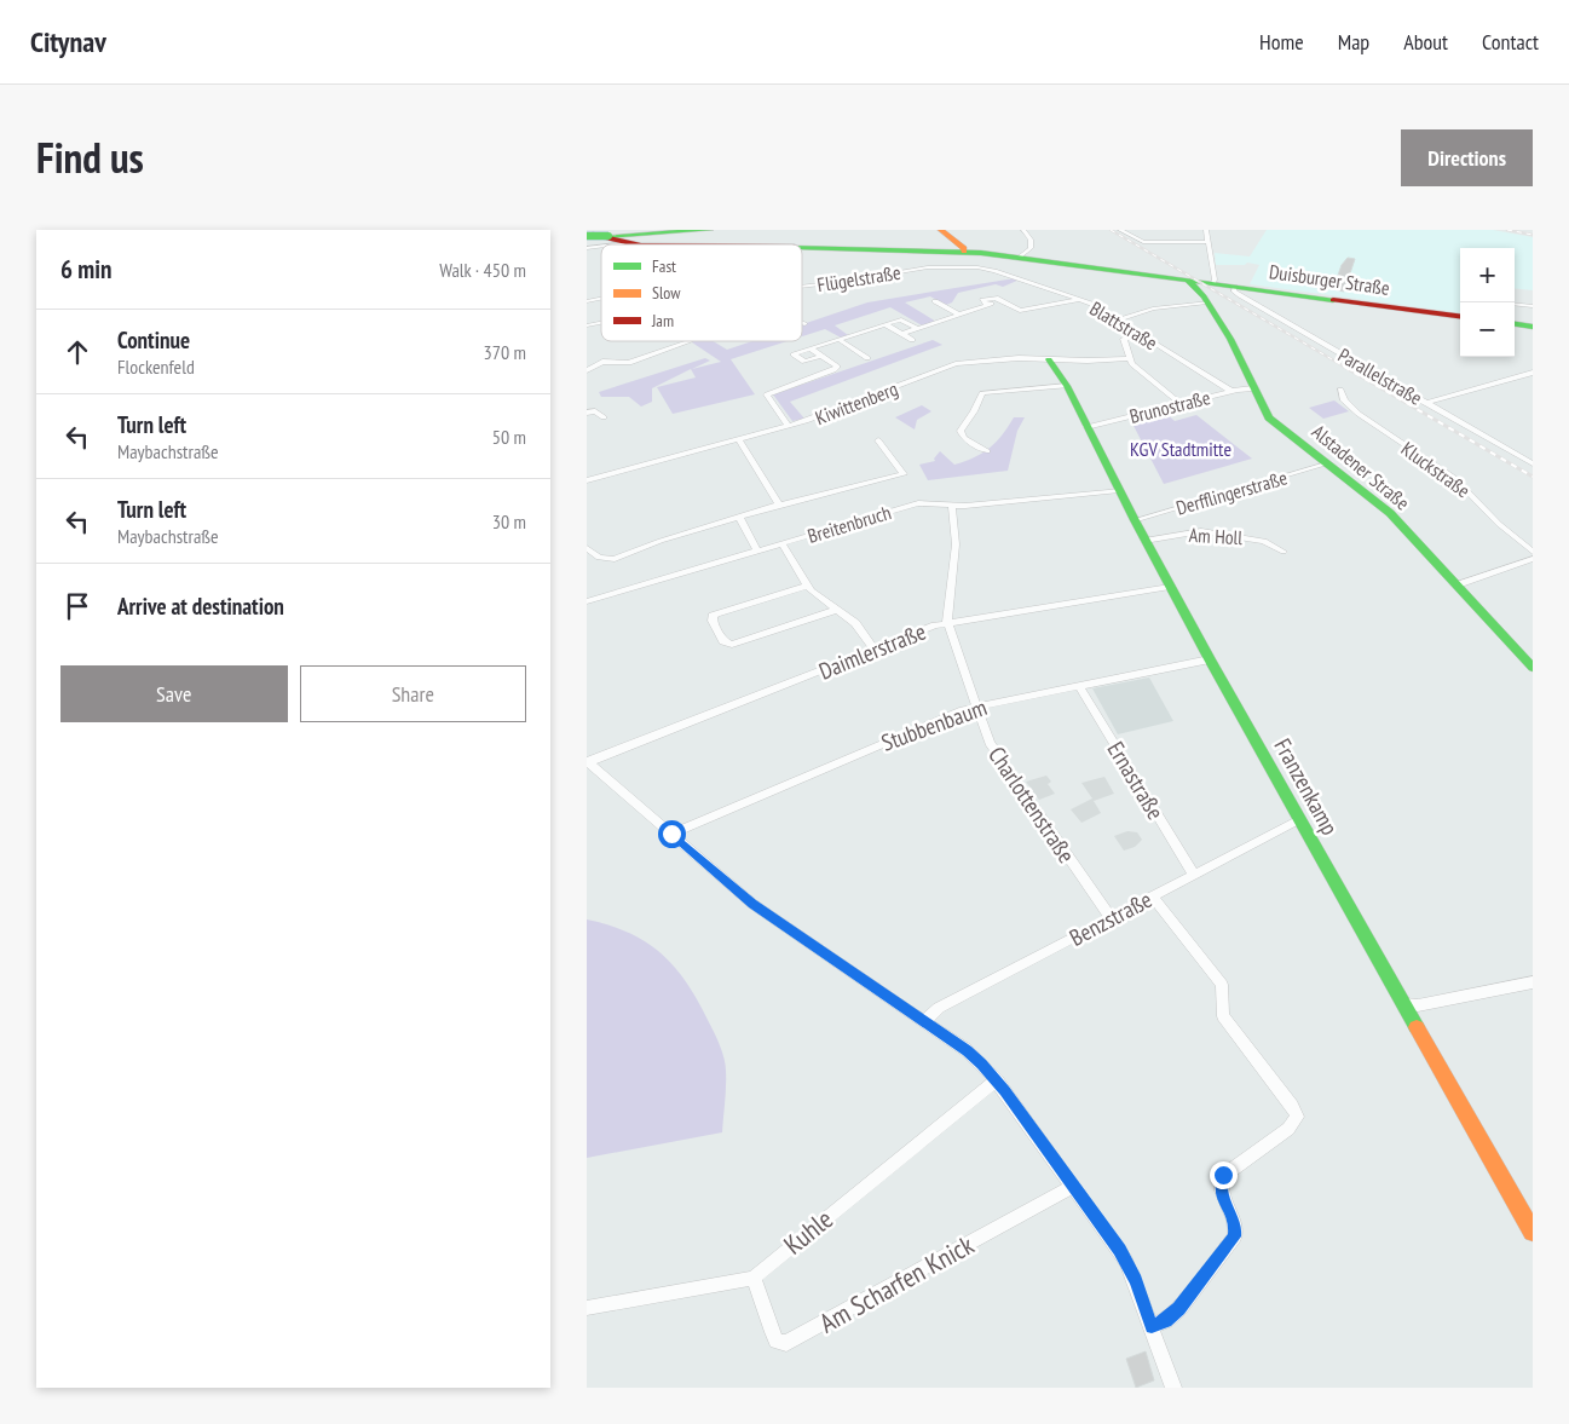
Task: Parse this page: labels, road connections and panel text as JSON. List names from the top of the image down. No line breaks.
{"streets":{"main road":["Duisburger Straße","Alstadener Straße","Franzenkamp"],"street":["Flügelstraße","Blattstraße","Parallelstraße","Kiwittenberg","Brunostraße","Kluckstraße","Derfflingerstraße","Breitenbruch","Am Holl","Daimlerstraße","Stubbenbaum","Ernastraße","Charlottenstraße","Benzstraße","Kuhle","Am Scharfen Knick"]},"crossings":[["Flügelstraße","Blattstraße"],["Duisburger Straße","Parallelstraße"],["Duisburger Straße","Alstadener Straße"],["Blattstraße","Brunostraße"],["Kiwittenberg","Franzenkamp"],["Brunostraße","Alstadener Straße"],["Brunostraße","Franzenkamp"],["Alstadener Straße","Derfflingerstraße"],["Derfflingerstraße","Franzenkamp"],["Breitenbruch","Franzenkamp"],["Breitenbruch","Charlottenstraße"],["Am Holl","Franzenkamp"],["Daimlerstraße","Franzenkamp"],["Daimlerstraße","Charlottenstraße"],["Stubbenbaum","Ernastraße"],["Stubbenbaum","Franzenkamp"],["Stubbenbaum","Charlottenstraße"],["Ernastraße","Benzstraße"],["Franzenkamp","Benzstraße"],["Charlottenstraße","Benzstraße"],["Kuhle","Am Scharfen Knick"]],"parks":["KGV Stadtmitte"],"legend":["Fast","Slow","Jam"],"page":{"header":"Citynav","nav":["Home","Map","About","Contact"],"title":"Find us","buttons":["Directions",["Save","Share"]],"heading":["6 min","Walk · 450 m"],"map_buttons":["+","−"],"list":[["Continue","Flockenfeld","370 m"],["Turn left","Maybachstraße","50 m"],["Turn left","Maybachstraße","30 m"],"Arrive at destination"]}}
